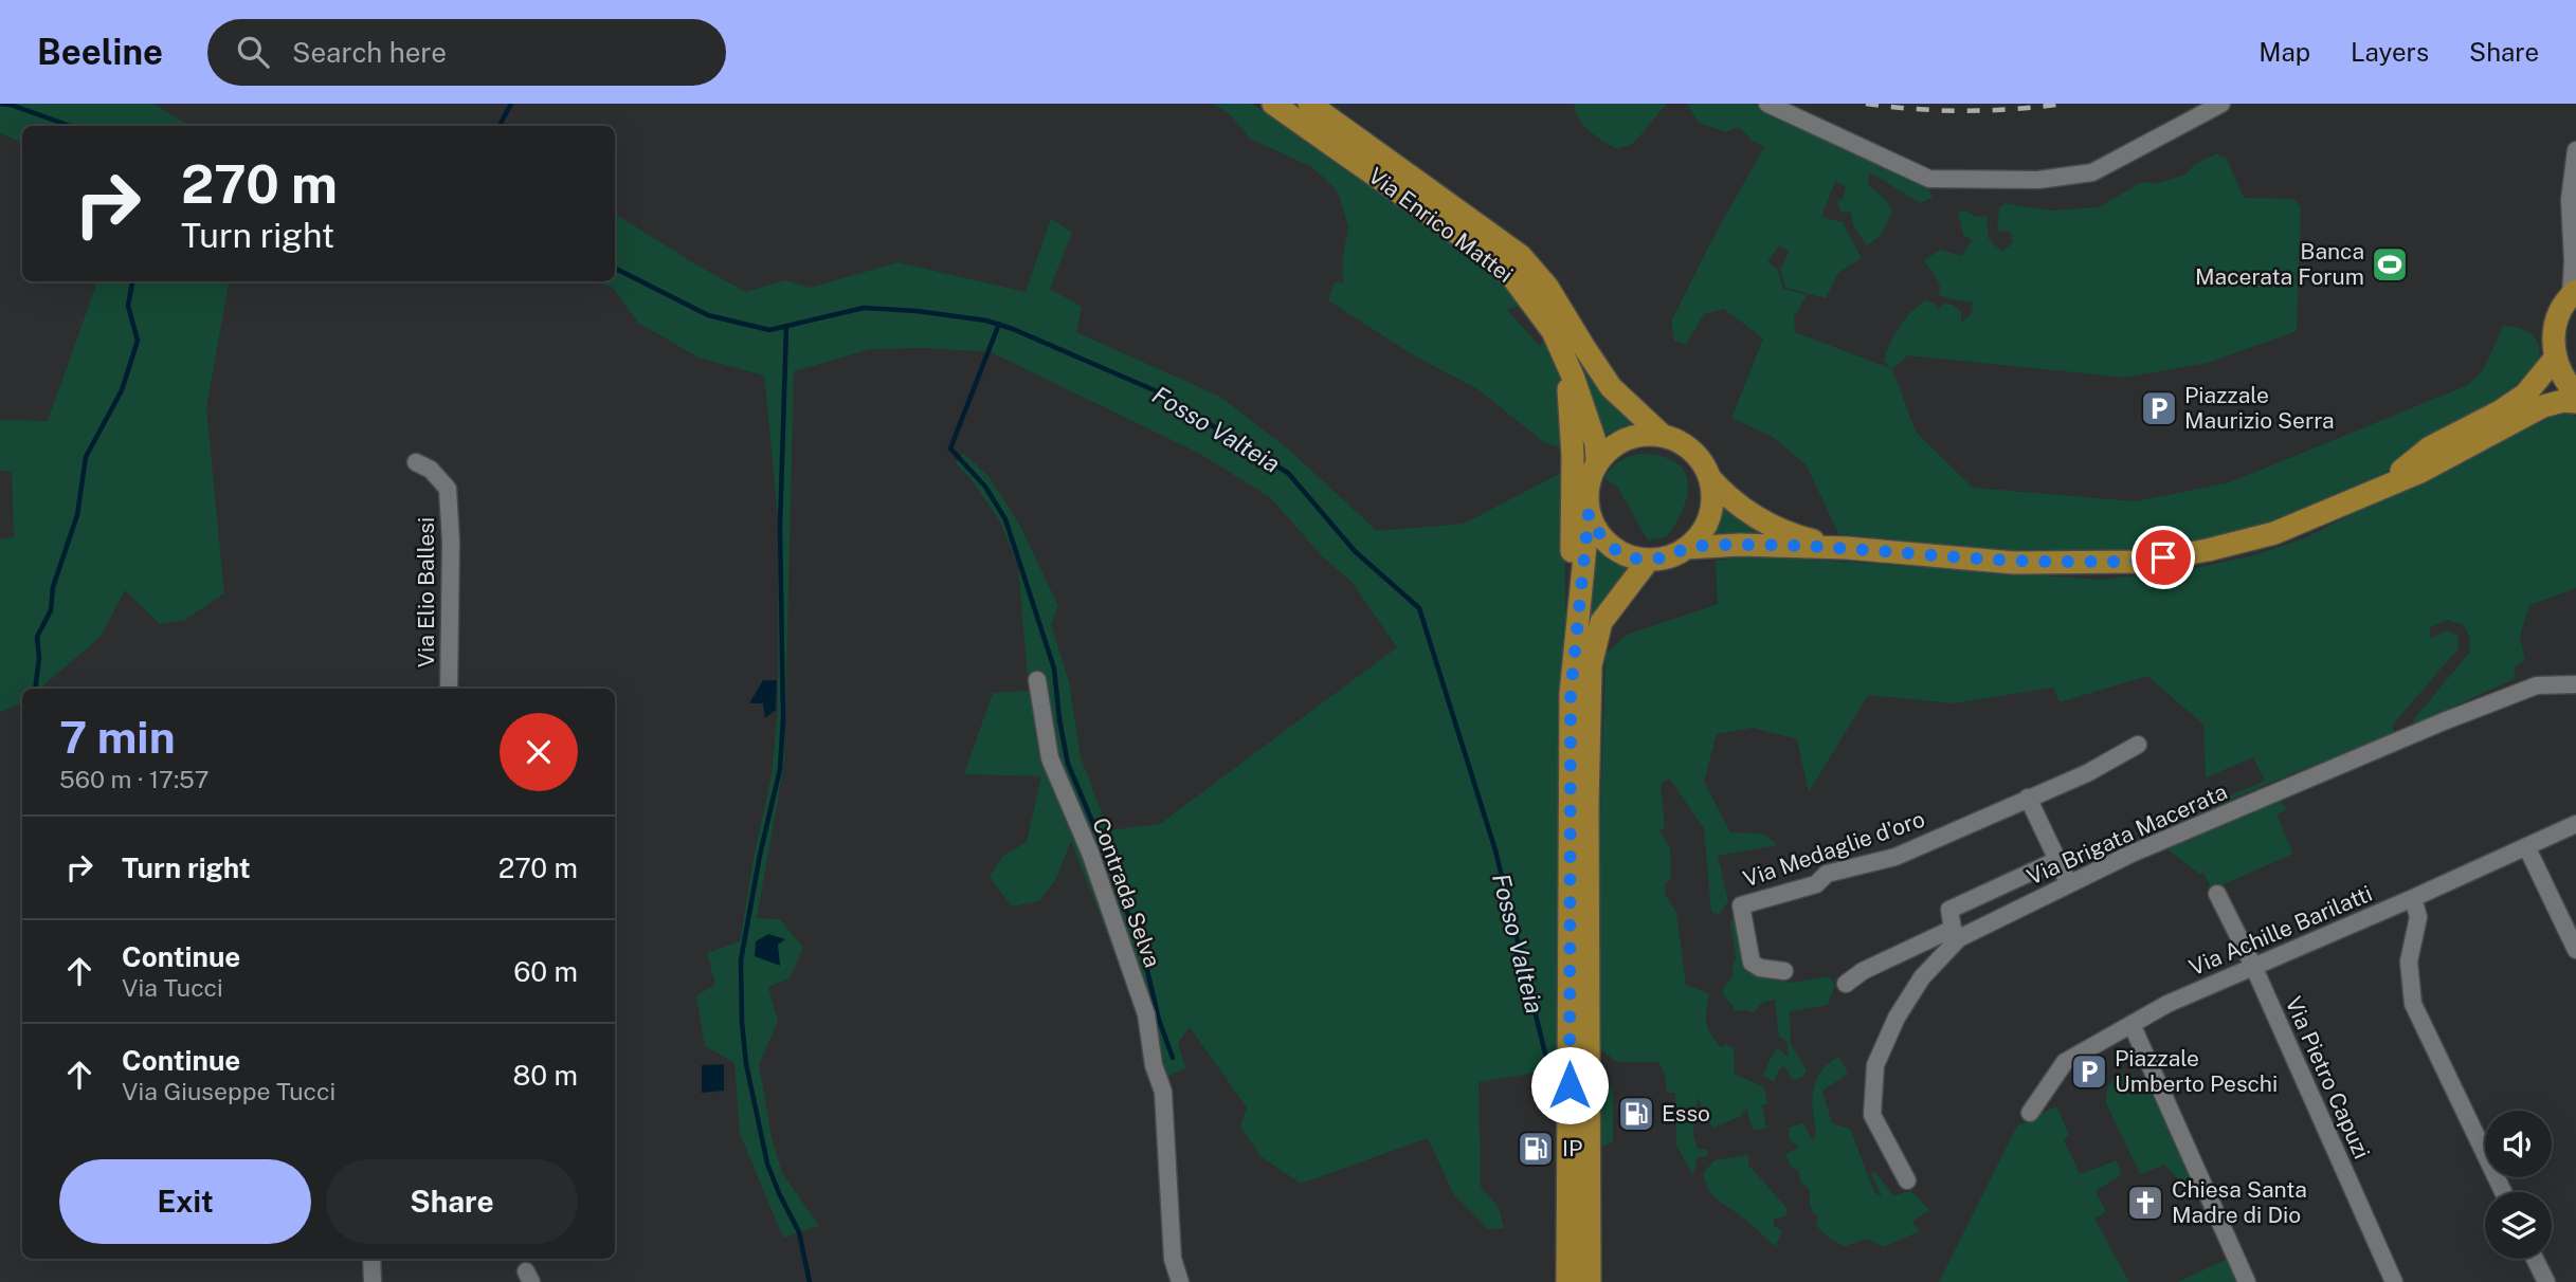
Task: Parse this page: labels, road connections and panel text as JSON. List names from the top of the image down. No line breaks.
{"streets":{"main road":["Via Enrico Mattei"],"street":["Via Elio Ballesi","Via Brigata Macerata","Via Medaglie d'oro","Contrada Selva","Via Achille Barilatti","Via Pietro Capuzi"]},"crossings":[["Via Achille Barilatti","Via Pietro Capuzi"]],"water":["Fosso Valteia"],"places":{"sports":["Banca Macerata Forum"],"parking":["Piazzale Maurizio Serra","Piazzale Umberto Peschi"],"fuel station":["Esso","IP"],"church":["Chiesa Santa Madre di Dio"]},"page":{"header":"Beeline","search":"Search here","nav":["Map","Layers","Share"],"turn":["270 m","Turn right"],"heading":["7 min","560 m · 17:57"],"list":[{"name":"Turn right","value":"270 m"},{"name":"Continue","note":"Via Tucci","value":"60 m"},{"name":"Continue","note":"Via Giuseppe Tucci","value":"80 m"}],"buttons":["Exit","Share"]}}
